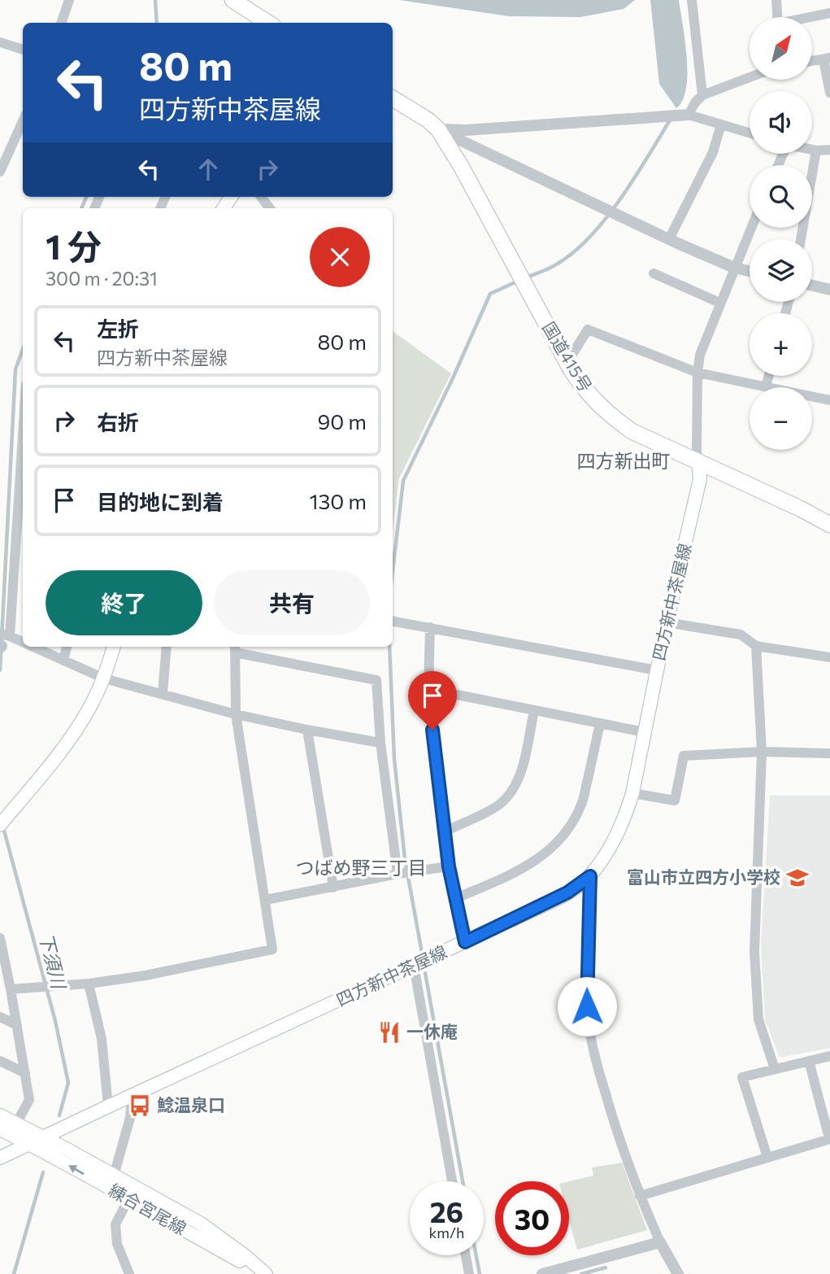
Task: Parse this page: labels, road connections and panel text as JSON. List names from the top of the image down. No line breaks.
{"streets":{"highway":["国道415号"],"main road":["四方新中茶屋線","練合宮尾線"]},"crossings":[["国道415号","四方新中茶屋線"],["四方新中茶屋線","練合宮尾線"]],"districts":["四方新出町","つばめ野三丁目"],"water":["下須川"],"places":{"school or university":["富山市立四方小学校"],"restaurant":["一休庵"],"bus stop":["鯰温泉口"]},"north":"top right","page":{"map_buttons":["+","−"],"turn":["80 m","四方新中茶屋線"],"heading":["1 分","300 m · 20:31"],"list":[{"name":"左折","note":"四方新中茶屋線","value":"80 m"},{"name":"右折","value":"90 m"},{"name":"目的地に到着","value":"130 m"}],"buttons":["終了","共有"],"speed":"26 km/h","limit":"30"}}
